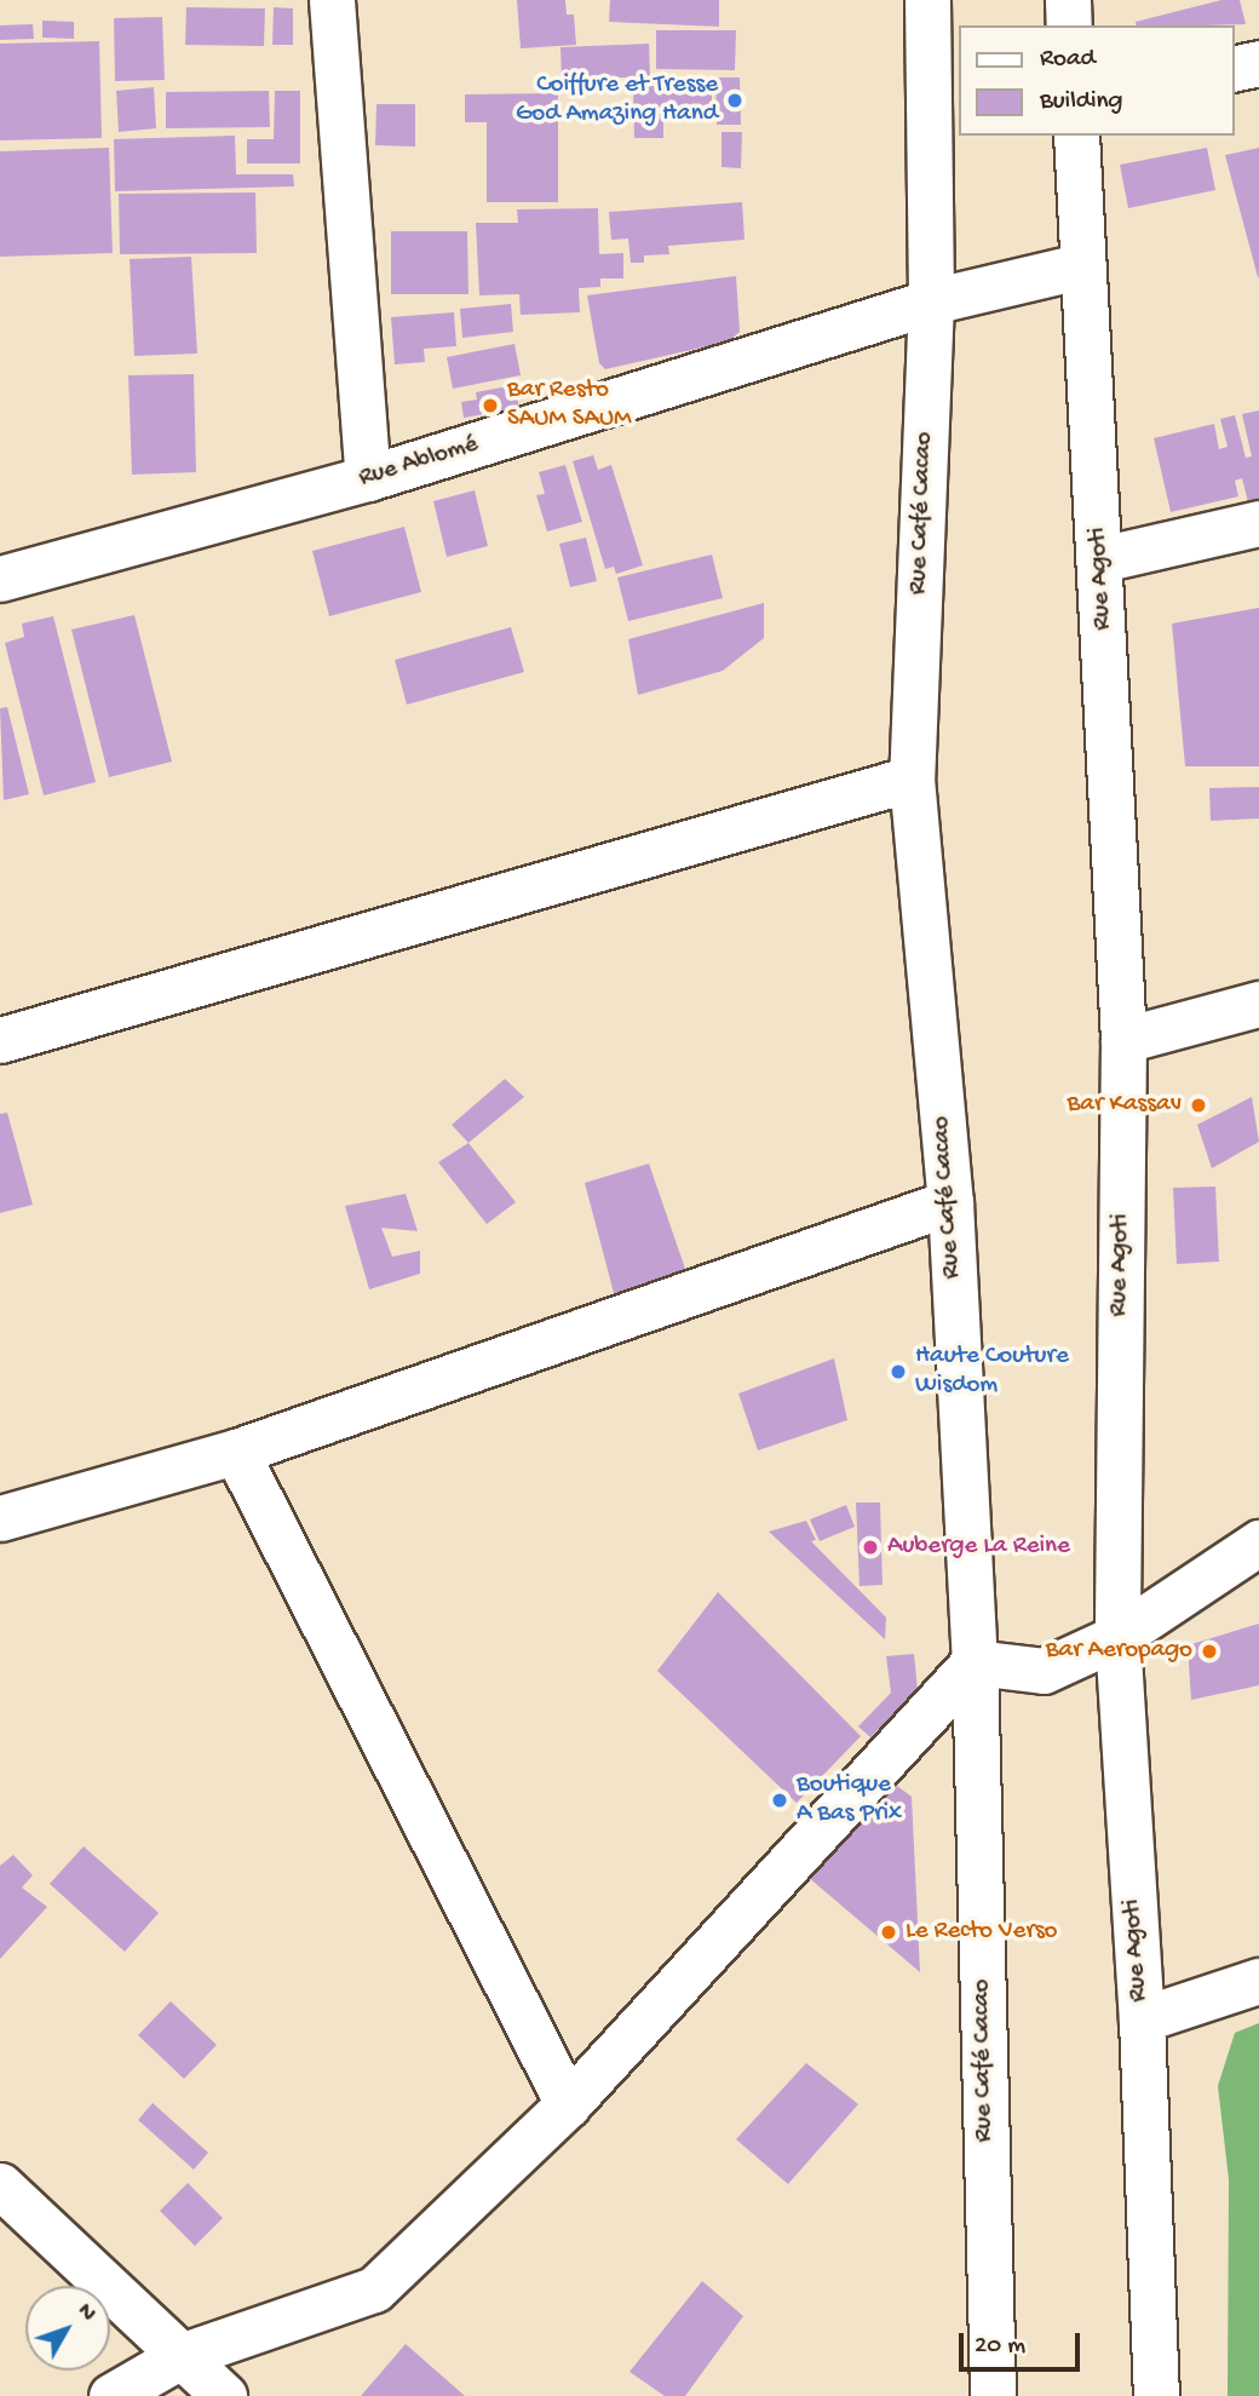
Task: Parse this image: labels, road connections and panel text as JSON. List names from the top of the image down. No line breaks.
{"streets":{"street":["Rue Ablomé","Rue Café Cacao","Rue Agoti"]},"crossings":[["Rue Ablomé","Rue Café Cacao"],["Rue Ablomé","Rue Agoti"]],"places":["Coiffure et Tresse God Amazing Hand","Bar Resto SAUM SAUM","Bar Kassav","Haute Couture Wisdom","Auberge La Reine","Bar Aeropago","Boutique A Bas Prix","Le Recto Verso"],"legend":["Road","Building"],"scale_bar":"20 m","north":"top right"}
